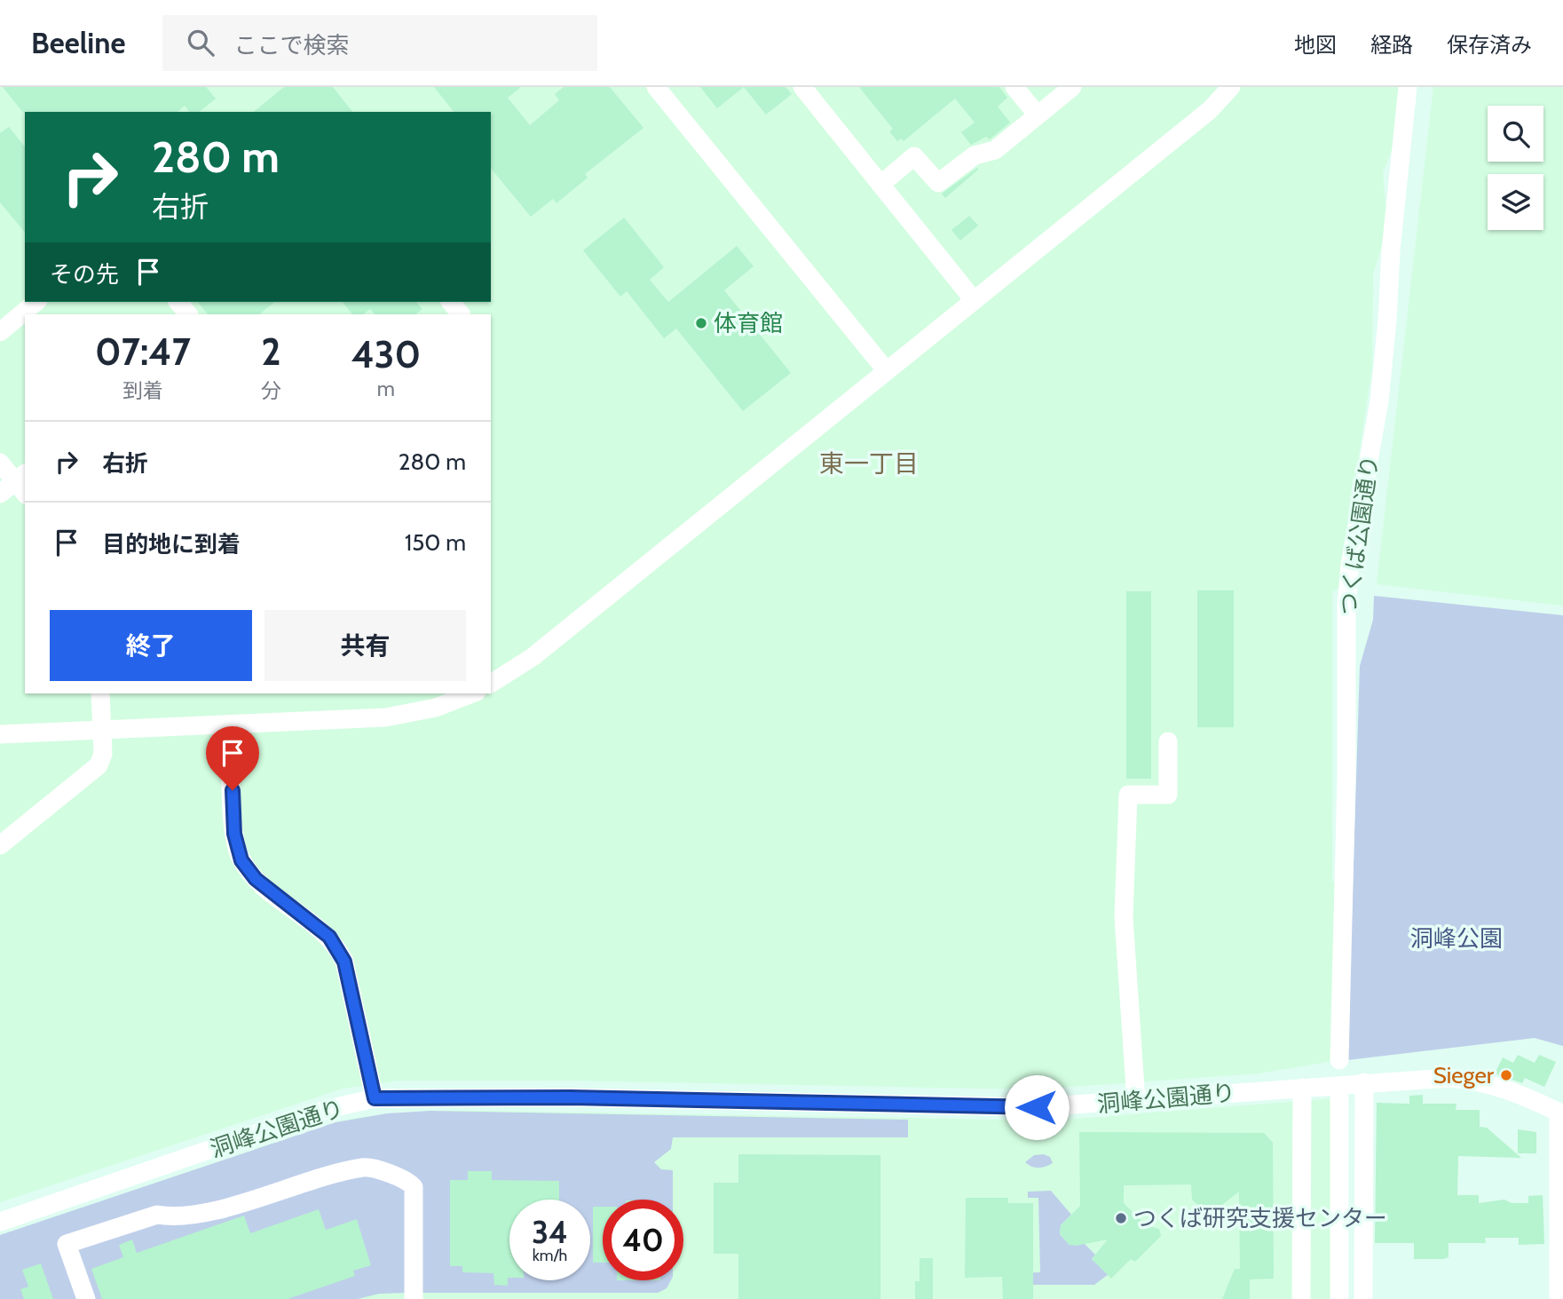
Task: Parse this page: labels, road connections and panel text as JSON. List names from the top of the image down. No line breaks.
{"streets":{"street":["つくば公園通り","洞峰公園通り"]},"districts":["東一丁目"],"parks":["洞峰公園"],"places":["体育館","Sieger","つくば研究支援センター"],"page":{"header":"Beeline","search":"ここで検索","nav":["地図","経路","保存済み"],"turn":["280 m","右折"],"then":"その先","eta":["07:47","到着","2","分","430","m"],"list":[{"name":"右折","value":"280 m"},{"name":"目的地に到着","value":"150 m"}],"buttons":["終了","共有"],"speed":"34 km/h","limit":"40"}}
